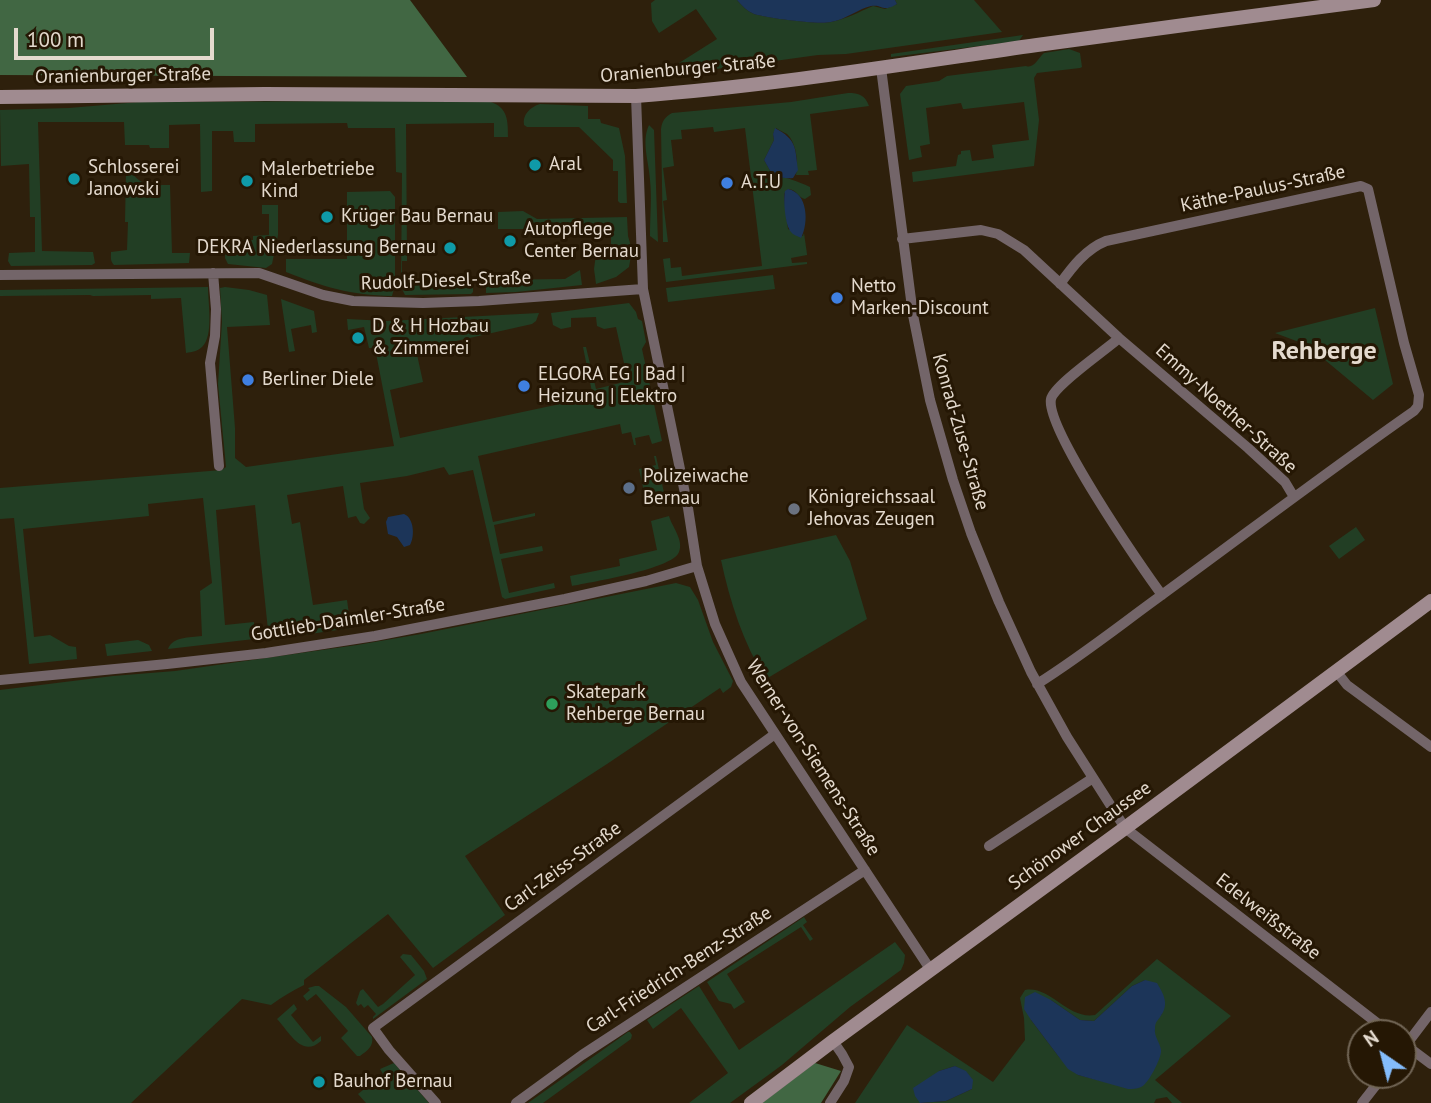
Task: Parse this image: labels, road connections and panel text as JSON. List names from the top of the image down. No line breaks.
{"streets":{"main road":["Oranienburger Straße","Schönower Chaussee"],"street":["Käthe-Paulus-Straße","Rudolf-Diesel-Straße","Emmy-Noether-Straße","Konrad-Zuse-Straße","Gottlieb-Daimler-Straße","Werner-von-Siemens-Straße","Carl-Zeiss-Straße","Edelweißstraße","Carl-Friedrich-Benz-Straße"]},"crossings":[["Oranienburger Straße","Konrad-Zuse-Straße"],["Oranienburger Straße","Werner-von-Siemens-Straße"],["Käthe-Paulus-Straße","Emmy-Noether-Straße"],["Rudolf-Diesel-Straße","Werner-von-Siemens-Straße"],["Emmy-Noether-Straße","Konrad-Zuse-Straße"],["Konrad-Zuse-Straße","Schönower Chaussee"],["Konrad-Zuse-Straße","Edelweißstraße"],["Gottlieb-Daimler-Straße","Werner-von-Siemens-Straße"],["Werner-von-Siemens-Straße","Schönower Chaussee"],["Werner-von-Siemens-Straße","Carl-Zeiss-Straße"],["Werner-von-Siemens-Straße","Carl-Friedrich-Benz-Straße"],["Schönower Chaussee","Edelweißstraße"]],"districts":["Rehberge"],"places":["Aral","Schlosserei Janowski","Malerbetriebe Kind","A.T.U","Krüger Bau Bernau","Autopflege Center Bernau","DEKRA Niederlassung Bernau","Netto Marken-Discount","D & H Hozbau & Zimmerei","Berliner Diele","ELGORA EG | Bad | Heizung | Elektro","Polizeiwache Bernau","Königreichssaal Jehovas Zeugen","Skatepark Rehberge Bernau","Bauhof Bernau"],"scale_bar":"100 m","north":"top left"}
